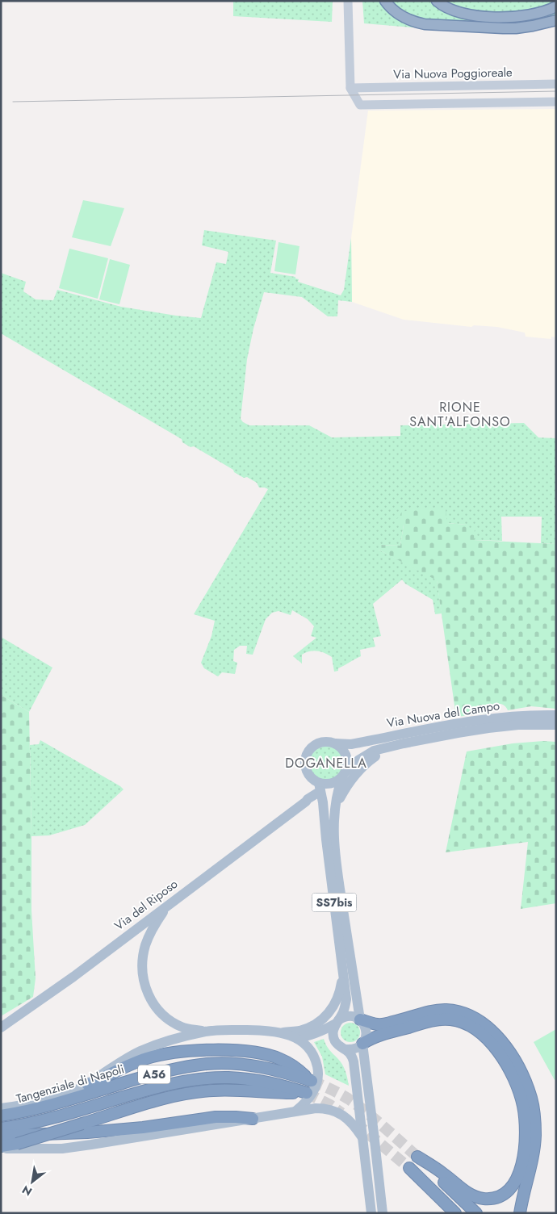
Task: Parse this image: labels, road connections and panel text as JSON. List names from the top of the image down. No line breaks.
{"streets":{"highway":["A56","Tangenziale di Napoli"],"main road":["Via Nuova Poggioreale","Via Nuova del Campo","SS7bis","Via del Riposo"]},"crossings":[["Via Nuova del Campo","SS7bis"],["Via Nuova del Campo","Via del Riposo"],["SS7bis","Via del Riposo"]],"districts":["RIONE SANT'ALFONSO","DOGANELLA"],"north":"bottom left"}
